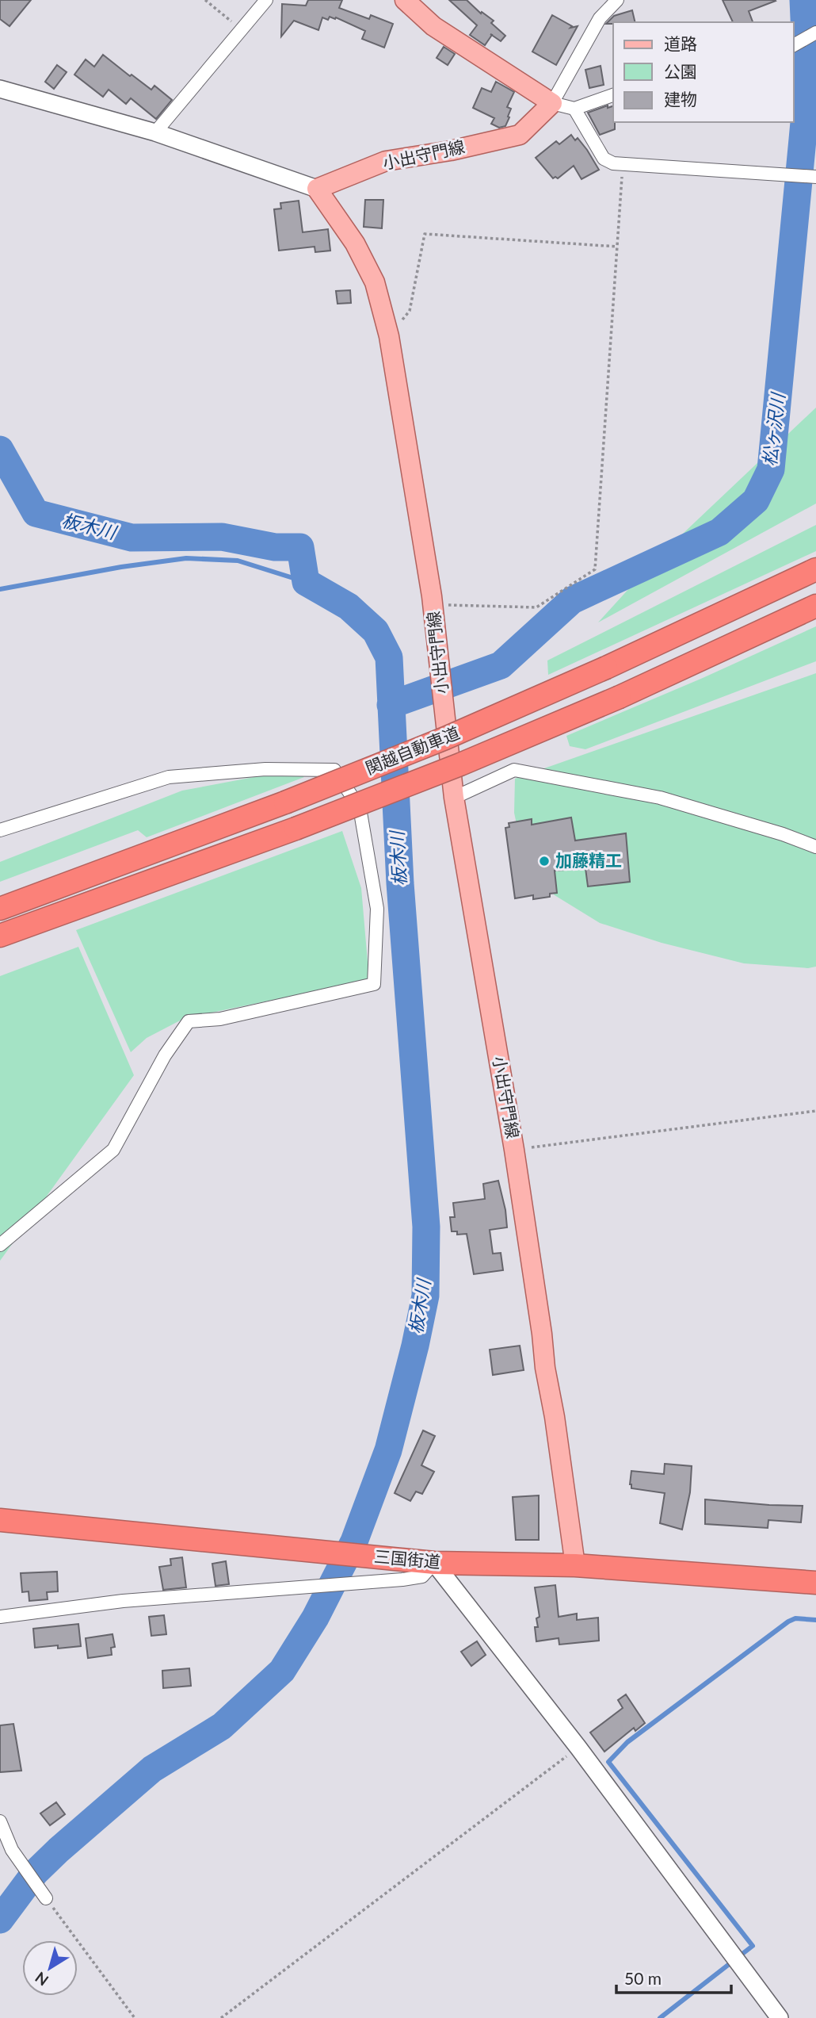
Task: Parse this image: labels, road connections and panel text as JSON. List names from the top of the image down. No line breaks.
{"streets":{"highway":["関越自動車道","三国街道"],"main road":["小出守門線"]},"crossings":[["小出守門線","三国街道"]],"water":["松ヶ沢川","板木川"],"places":["加藤精工"],"legend":["道路","公園","建物"],"scale_bar":"50 m","north":"bottom left"}
